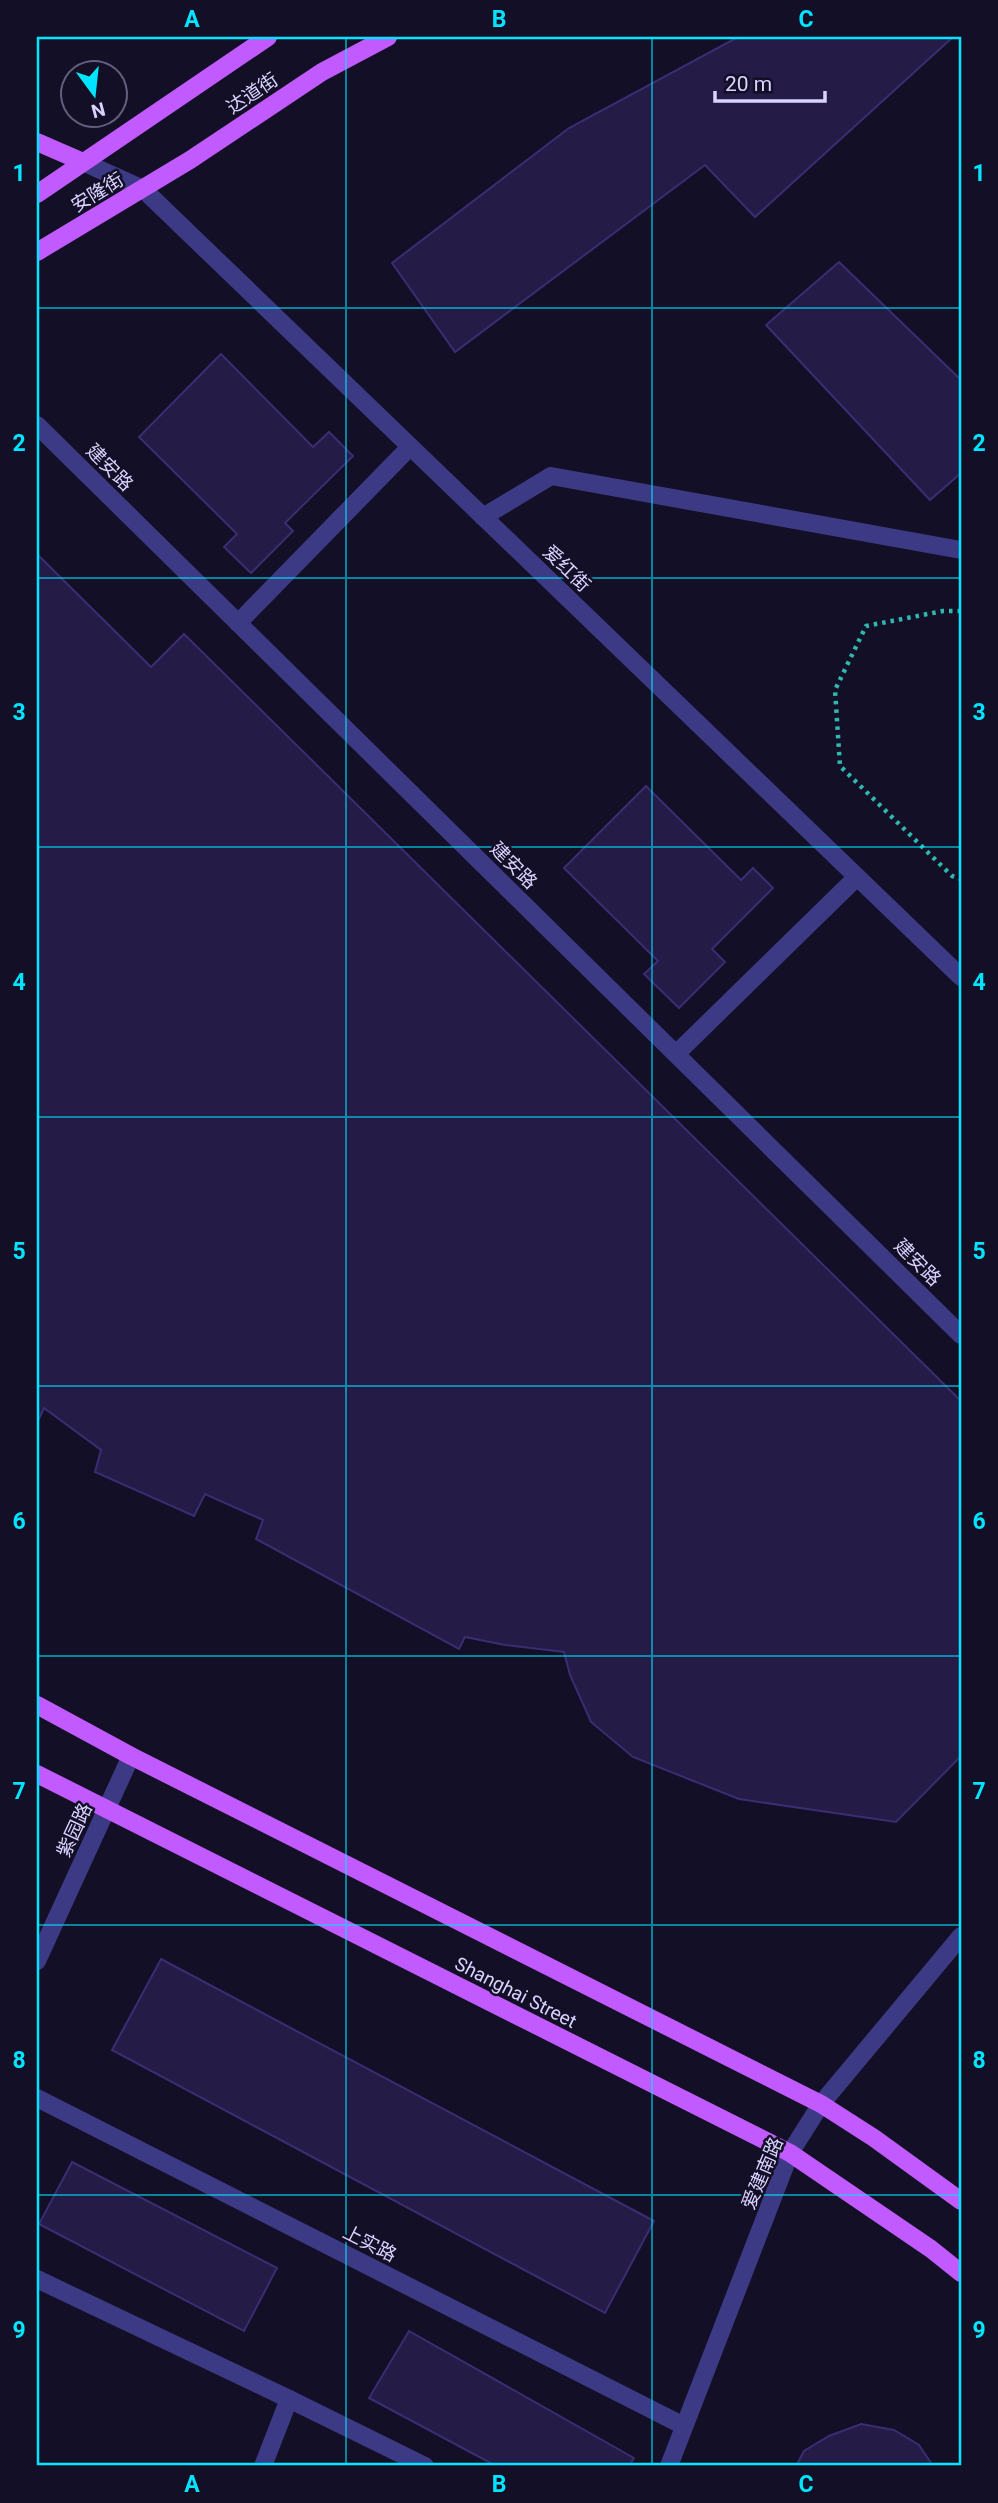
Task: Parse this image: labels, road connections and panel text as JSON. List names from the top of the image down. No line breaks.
{"streets":{"main road":["达道街","安隆街","Shanghai Street"],"street":["建安路","爱红街","紫园路","爱建南路","上实路"]},"crossings":[["达道街","安隆街"],["达道街","爱红街"],["安隆街","爱红街"],["紫园路","Shanghai Street"],["Shanghai Street","爱建南路"],["爱建南路","上实路"]],"scale_bar":"20 m","north":"bottom","grid":{"columns":["A","B","C"],"rows":["1","2","3","4","5","6","7","8","9"]}}
